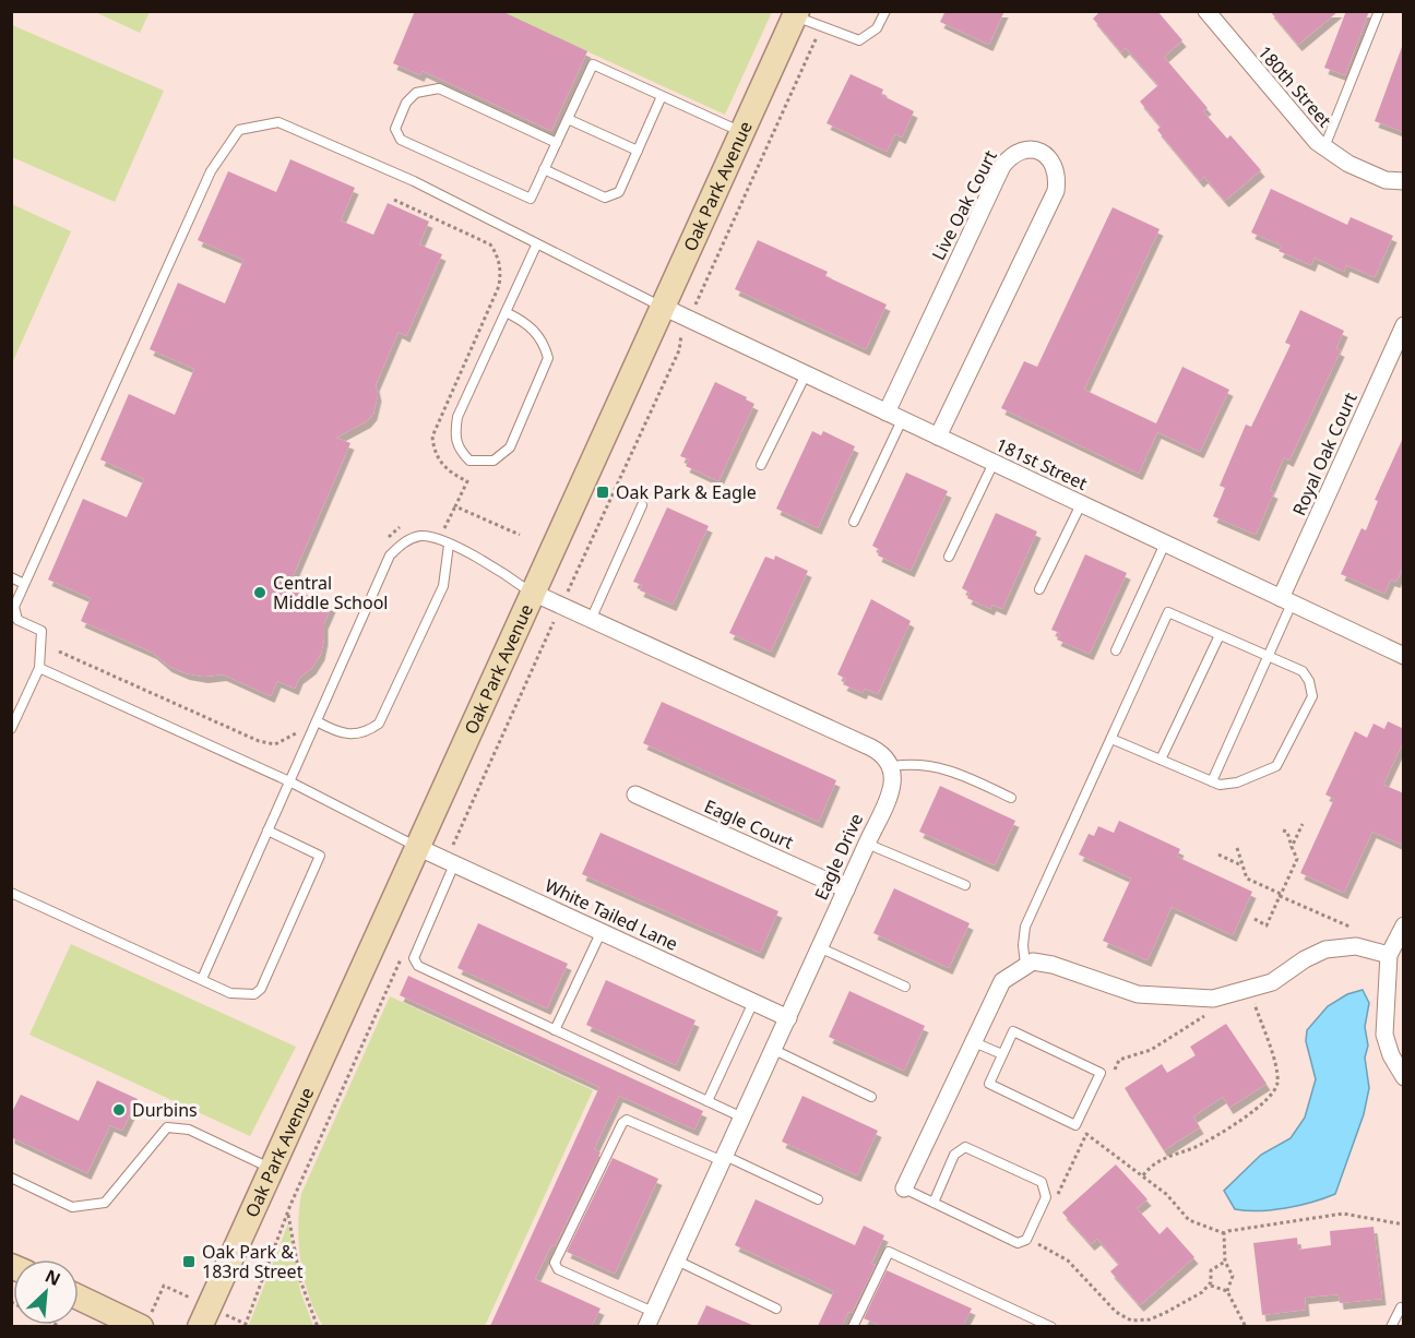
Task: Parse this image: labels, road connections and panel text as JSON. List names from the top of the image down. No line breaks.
{"streets":{"street":["180th Street","Oak Park Avenue","Live Oak Court","Royal Oak Court","181st Street","Eagle Court","Eagle Drive","White Tailed Lane"]},"crossings":[["Oak Park Avenue","181st Street"],["Oak Park Avenue","White Tailed Lane"],["Live Oak Court","181st Street"],["Royal Oak Court","181st Street"],["Eagle Court","Eagle Drive"],["Eagle Drive","White Tailed Lane"]],"places":{"transit":["Oak Park & Eagle","Oak Park & 183rd Street"],"other":["Central Middle School","Durbins"]},"north":"top right"}
